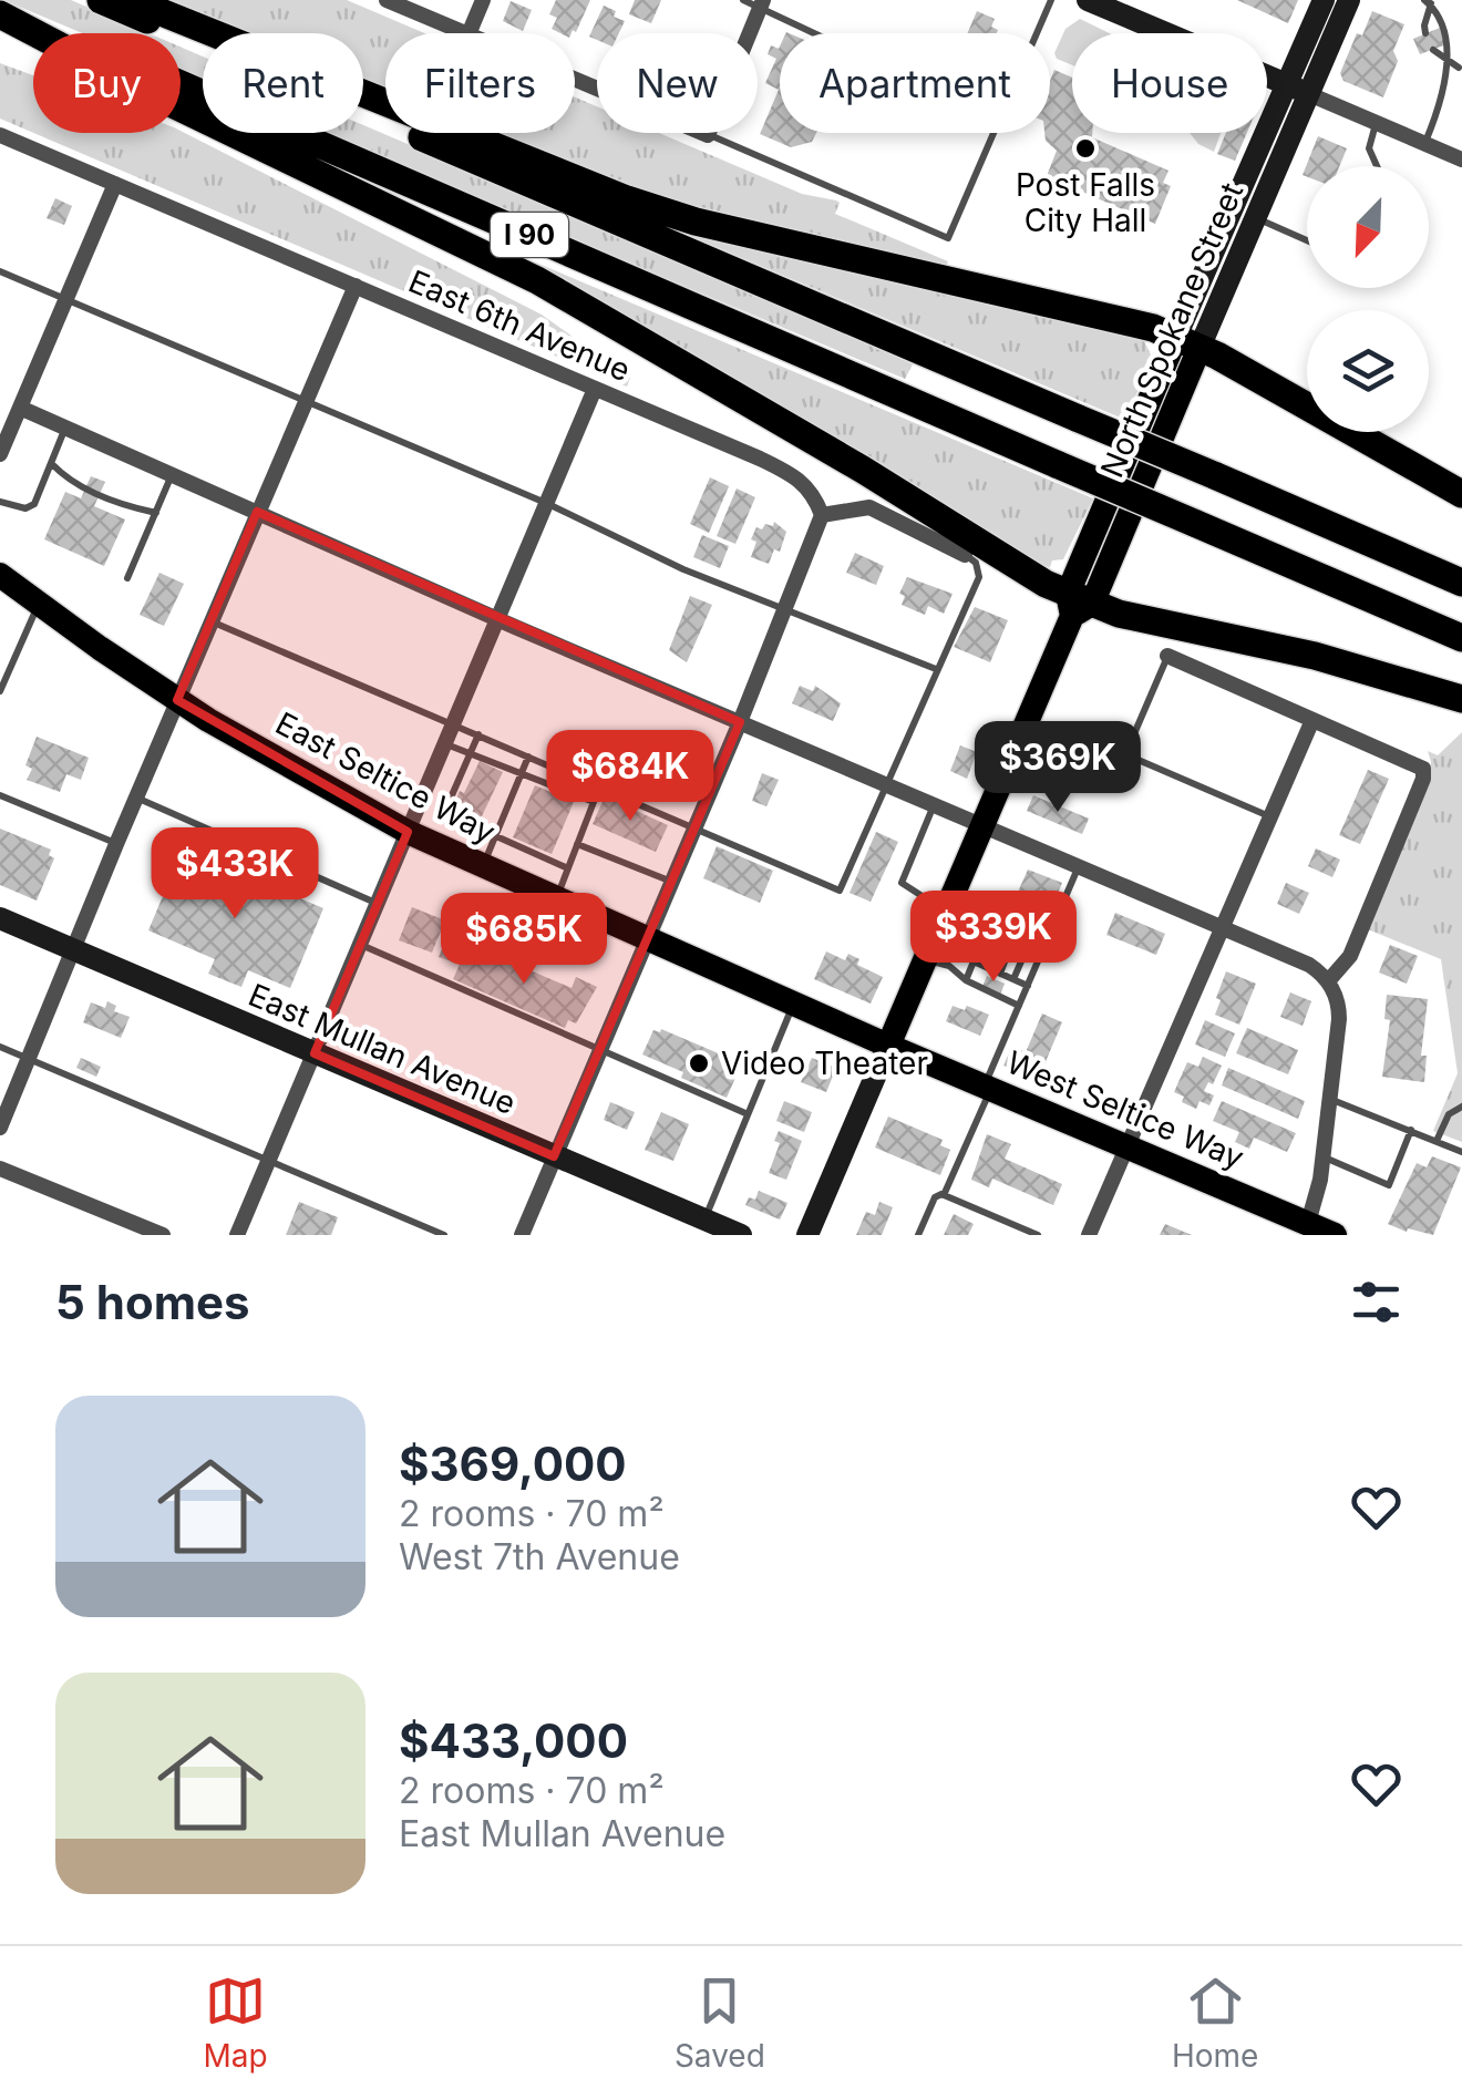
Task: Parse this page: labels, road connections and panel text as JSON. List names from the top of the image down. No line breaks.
{"streets":{"highway":["I 90"],"main road":["North Spokane Street","East Seltice Way","West Seltice Way"],"street":["East 6th Avenue","East Mullan Avenue"]},"crossings":[["North Spokane Street","East Seltice Way"],["North Spokane Street","West Seltice Way"],["East Seltice Way","West Seltice Way"]],"places":["Post Falls City Hall","Video Theater"],"north":"bottom left","page":{"chip":["Buy","Rent","Filters","New","Apartment","House"],"price":["$369K","$684K","$433K","$339K","$685K"],"heading":"5 homes","list":[{"name":"$369,000","note":"2 rooms · 70 m² · West 7th Avenue"},{"name":"$433,000","note":"2 rooms · 70 m² · East Mullan Avenue"}],"tabs":["Map","Saved","Home"]}}
